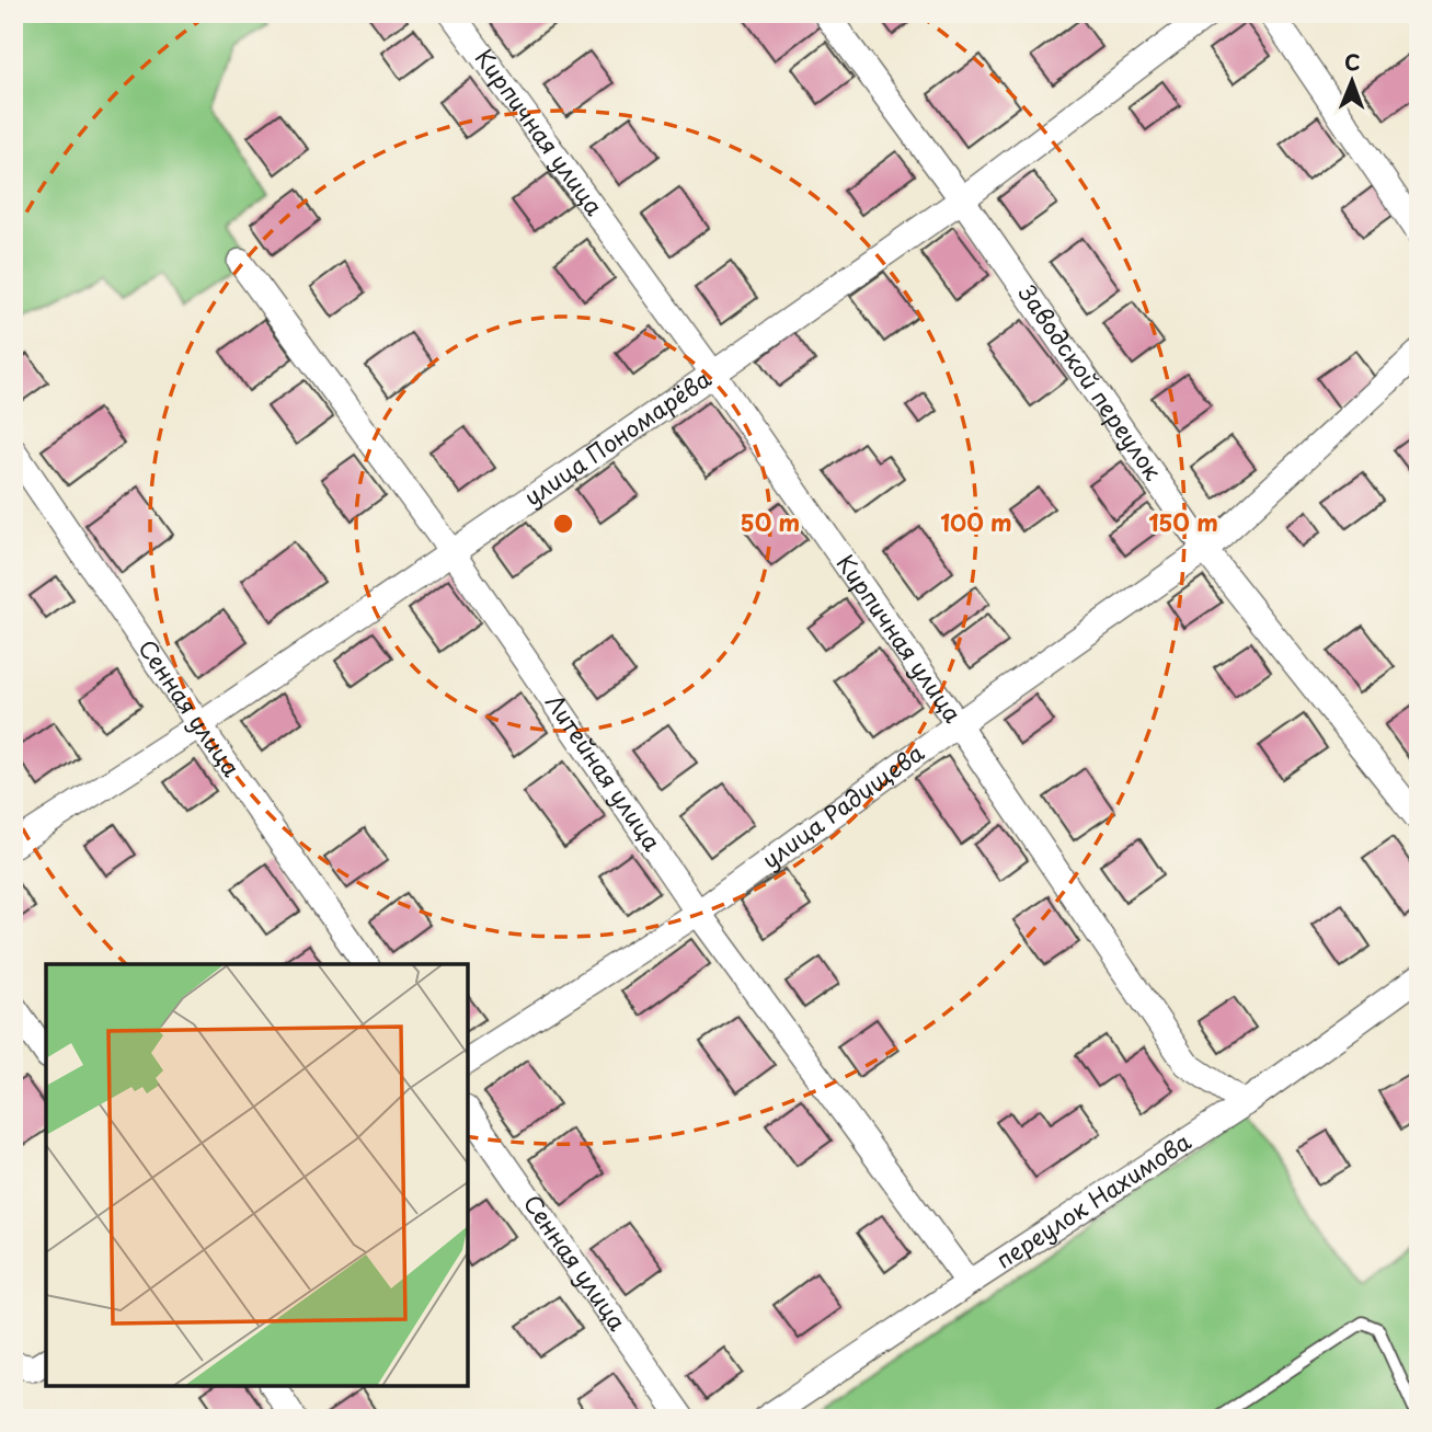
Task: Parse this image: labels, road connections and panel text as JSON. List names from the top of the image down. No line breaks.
{"streets":{"street":["Кирпичная улица","Заводской переулок","улица Пономарёва","Сенная улица","Литейная улица","улица Радищева","переулок Нахимова"]},"crossings":[["Кирпичная улица","улица Пономарёва"],["Кирпичная улица","улица Радищева"],["Кирпичная улица","переулок Нахимова"],["Заводской переулок","улица Пономарёва"],["Заводской переулок","улица Радищева"],["улица Пономарёва","Сенная улица"],["улица Пономарёва","Литейная улица"],["Литейная улица","улица Радищева"],["Литейная улица","переулок Нахимова"]],"north":"top","rings":["50 m","100 m","150 m"]}
